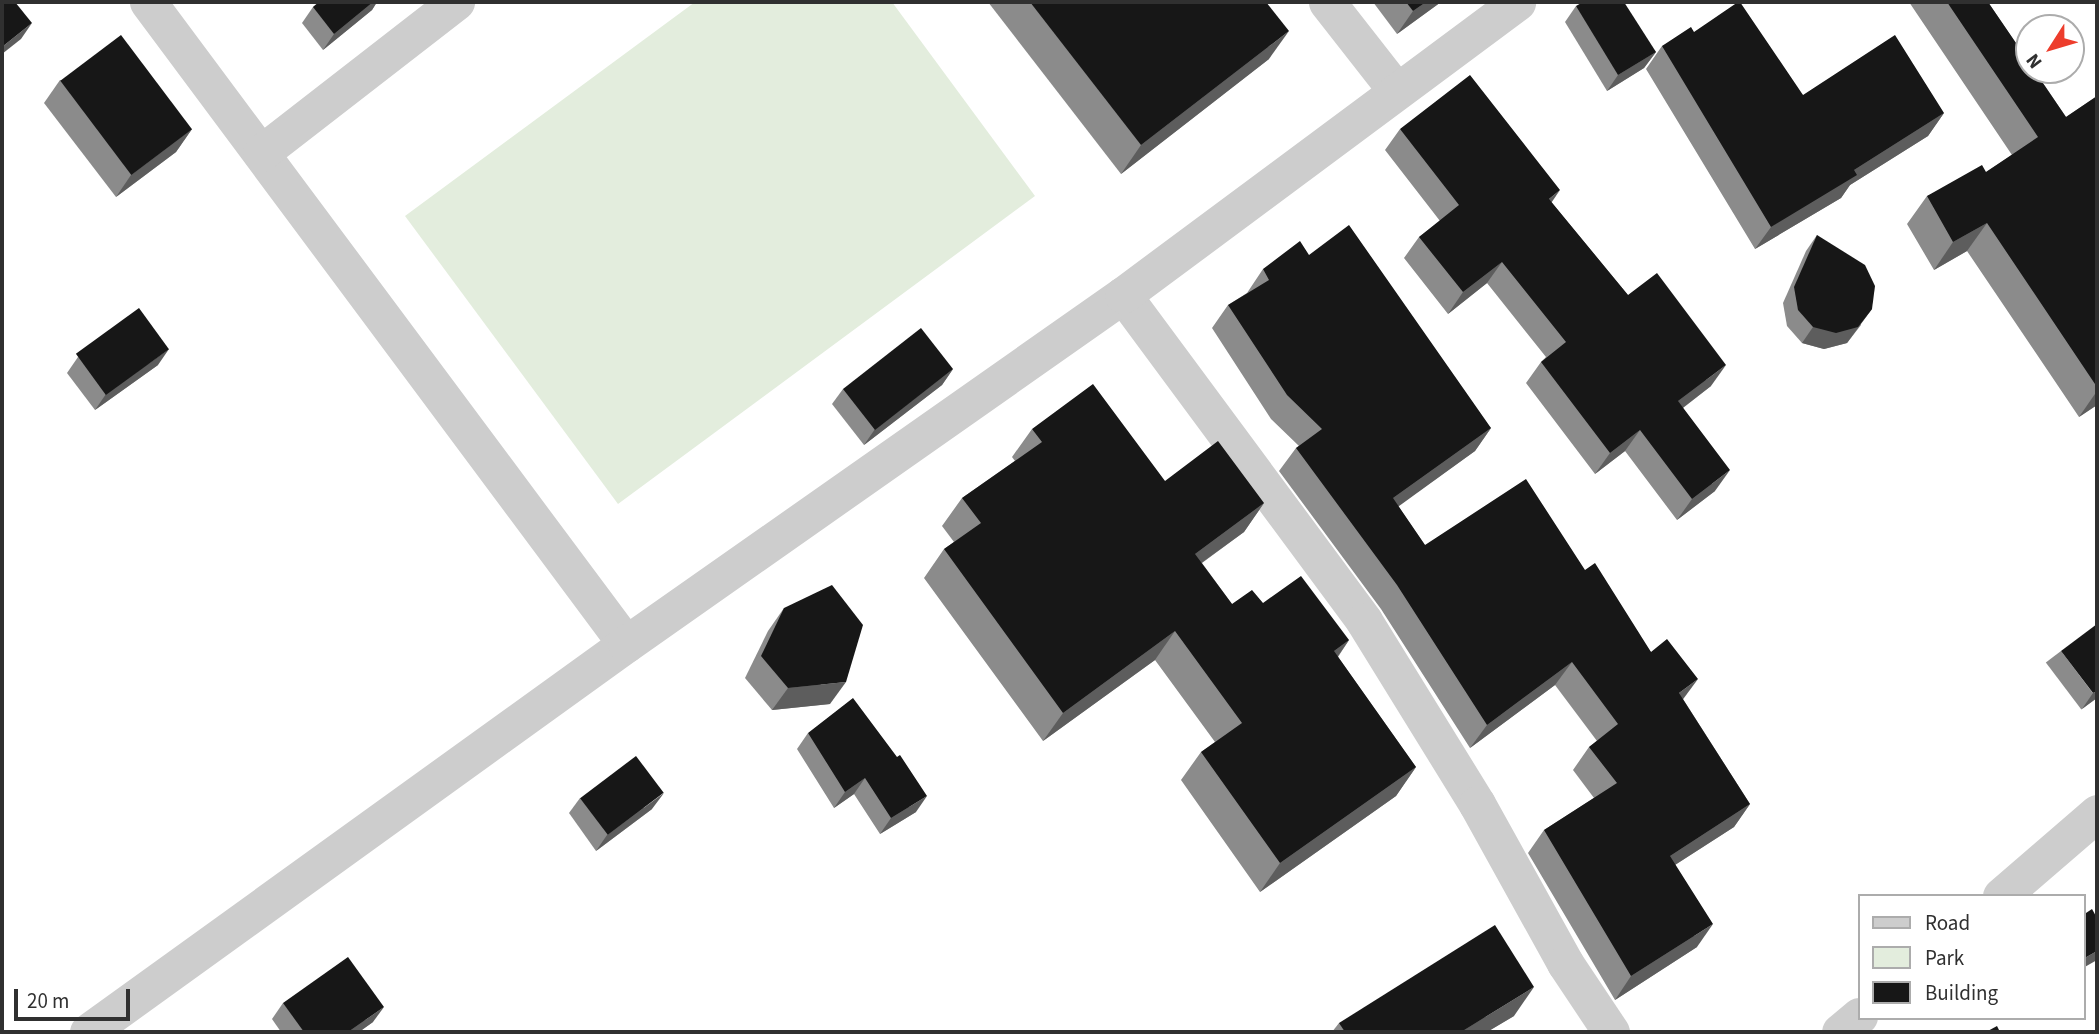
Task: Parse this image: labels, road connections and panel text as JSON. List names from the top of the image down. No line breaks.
{"legend":["Road","Park","Building"],"scale_bar":"20 m","north":"bottom left"}
